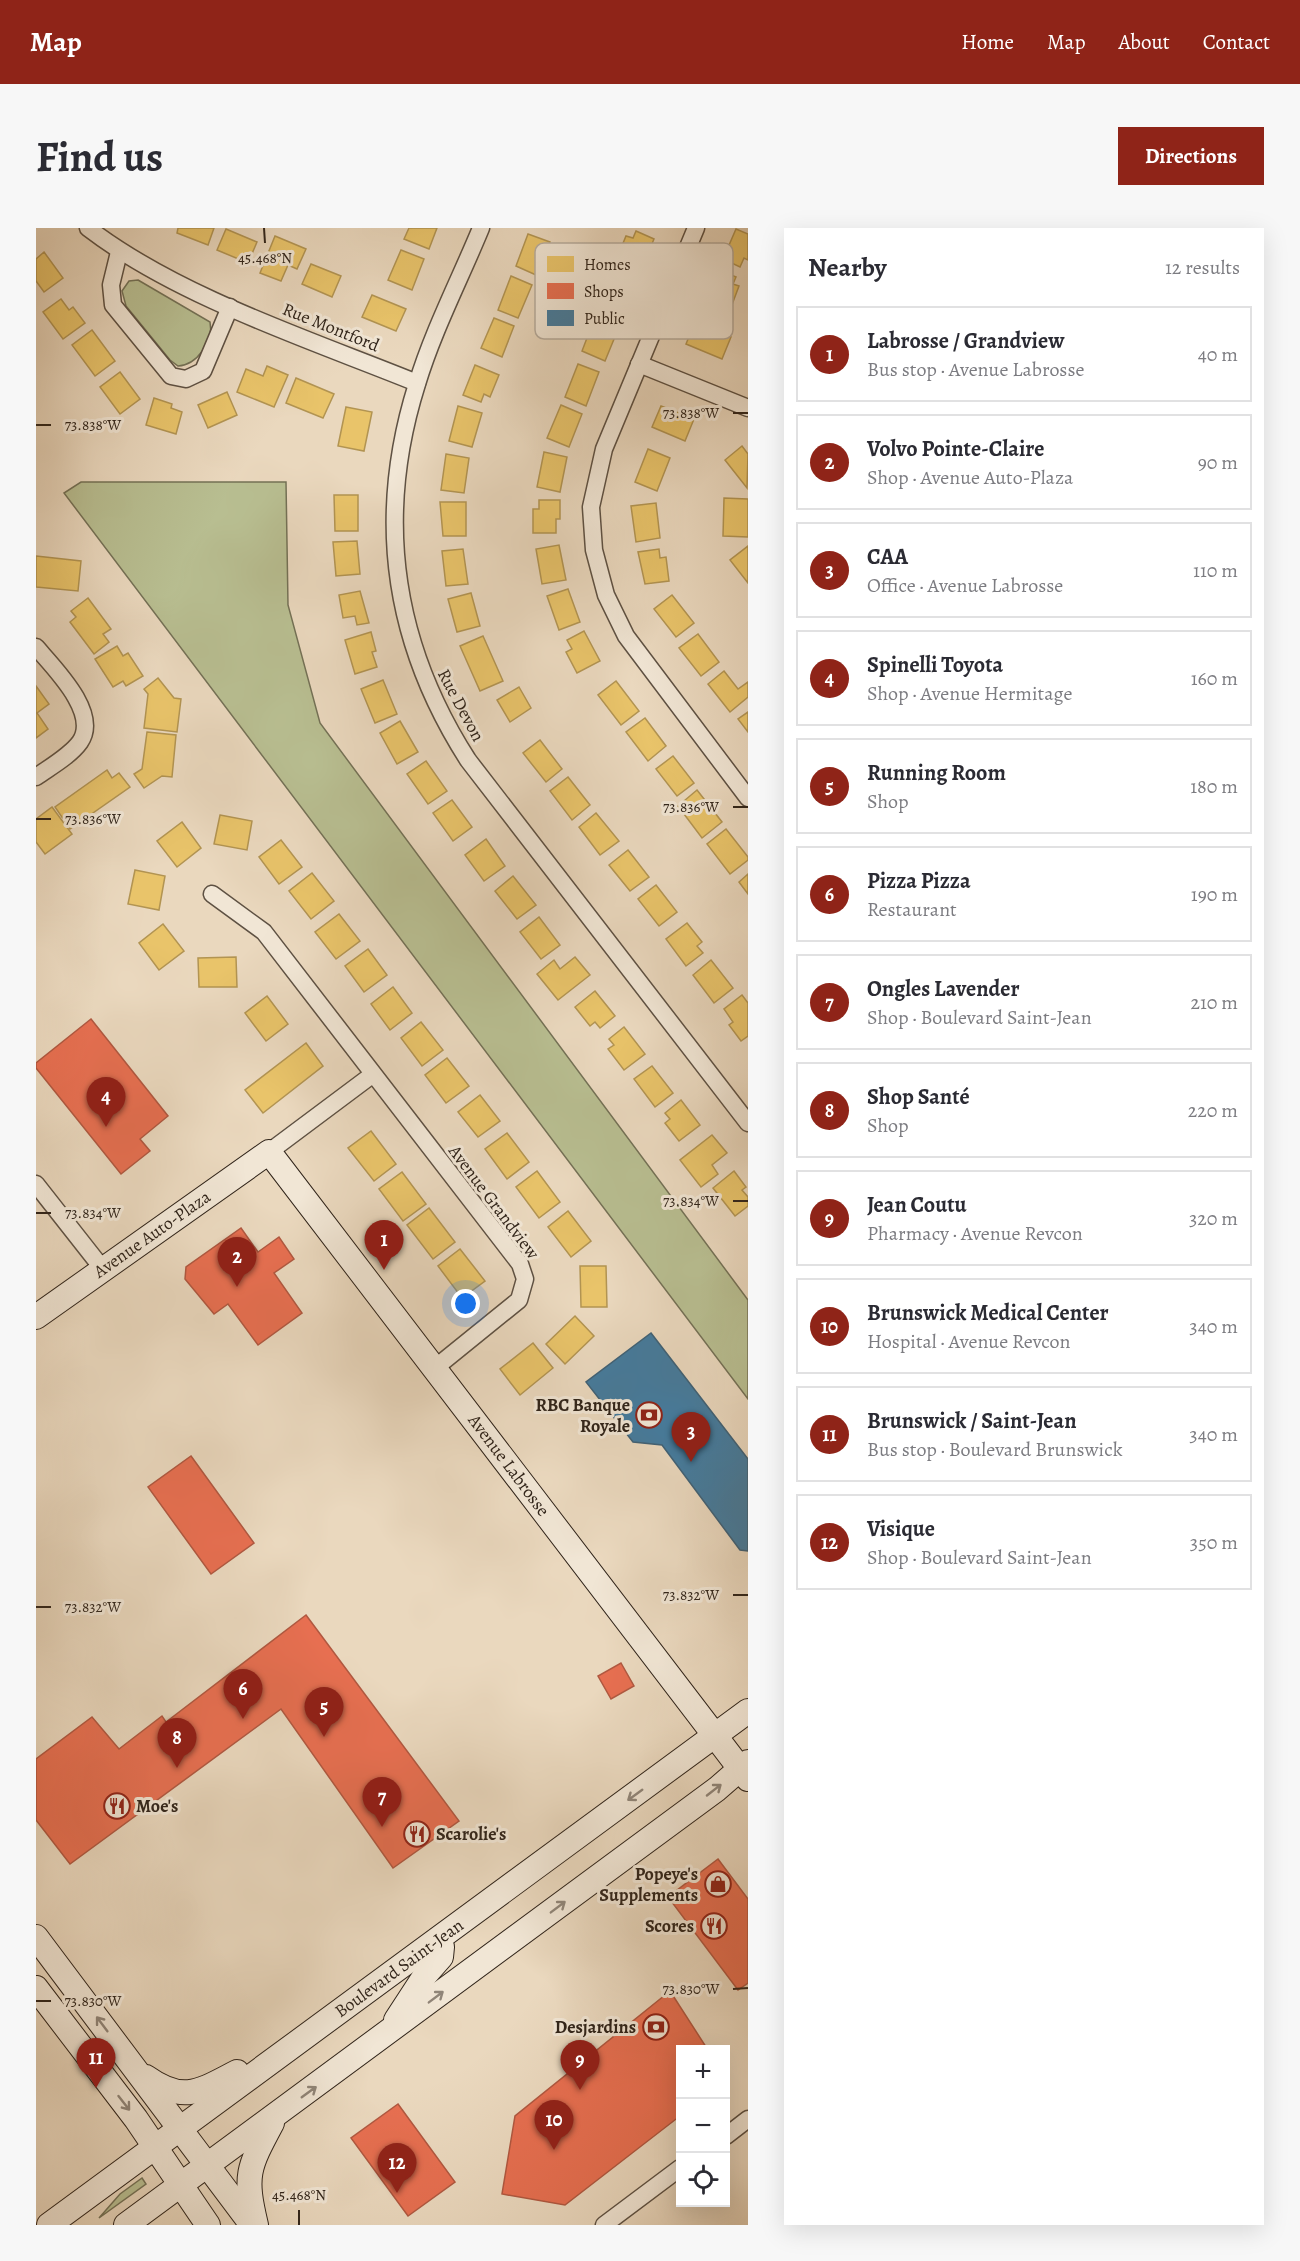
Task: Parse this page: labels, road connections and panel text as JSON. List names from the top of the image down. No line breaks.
{"streets":{"main road":["Avenue Auto-Plaza","Avenue Labrosse","Boulevard Saint-Jean"],"street":["Rue Montford","Rue Devon","Avenue Grandview"]},"crossings":[["Rue Montford","Rue Devon"],["Avenue Grandview","Avenue Labrosse"],["Avenue Auto-Plaza","Avenue Labrosse"],["Avenue Labrosse","Boulevard Saint-Jean"]],"places":{"bank":["RBC Banque Royale","Desjardins"],"restaurant":["Moe's","Scarolie's","Scores"],"shop":["Popeye's Supplements"]},"legend":["Homes","Shops","Public"],"page":{"header":"Map","nav":["Home","Map","About","Contact"],"buttons":"Directions","title":"Find us","heading":["Nearby","12 results"],"list":[{"mark":"1","name":"Labrosse / Grandview","note":"Bus stop · Avenue Labrosse","value":"40 m"},{"mark":"2","name":"Volvo Pointe-Claire","note":"Shop · Avenue Auto-Plaza","value":"90 m"},{"mark":"3","name":"CAA","note":"Office · Avenue Labrosse","value":"110 m"},{"mark":"4","name":"Spinelli Toyota","note":"Shop · Avenue Hermitage","value":"160 m"},{"mark":"5","name":"Running Room","note":"Shop","value":"180 m"},{"mark":"6","name":"Pizza Pizza","note":"Restaurant","value":"190 m"},{"mark":"7","name":"Ongles Lavender","note":"Shop · Boulevard Saint-Jean","value":"210 m"},{"mark":"8","name":"Shop Santé","note":"Shop","value":"220 m"},{"mark":"9","name":"Jean Coutu","note":"Pharmacy · Avenue Revcon","value":"320 m"},{"mark":"10","name":"Brunswick Medical Center","note":"Hospital · Avenue Revcon","value":"340 m"},{"mark":"11","name":"Brunswick / Saint-Jean","note":"Bus stop · Boulevard Brunswick","value":"340 m"},{"mark":"12","name":"Visique","note":"Shop · Boulevard Saint-Jean","value":"350 m"}],"pins":["4","1","2","3","6","5","8","7","11","9","10","12"],"map_buttons":["+","−"]},"coordinates":["45.468°N","73.838°W","73.836°W","73.834°W","73.832°W","73.830°W"]}
